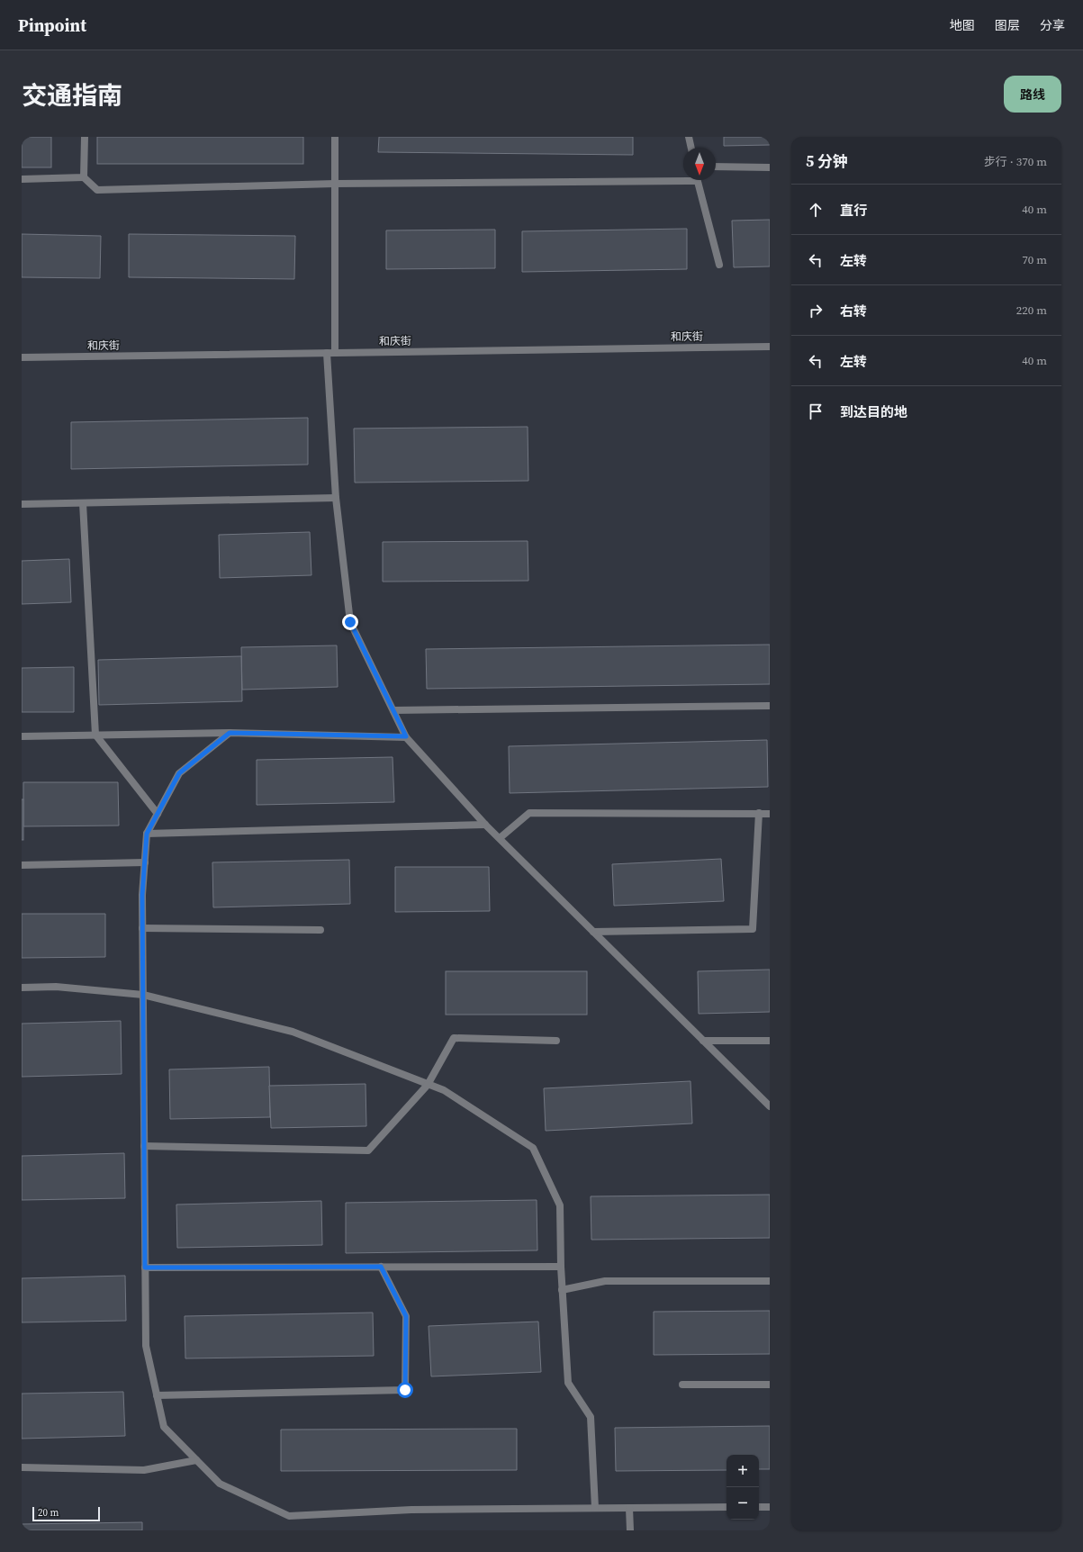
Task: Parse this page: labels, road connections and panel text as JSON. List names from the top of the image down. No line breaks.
{"streets":{"street":["和庆街"]},"scale_bar":"20 m","north":"bottom","page":{"header":"Pinpoint","nav":["地图","图层","分享"],"title":"交通指南","buttons":"路线","heading":["5 分钟","步行 · 370 m"],"list":[["直行","40 m"],["左转","70 m"],["右转","220 m"],["左转","40 m"],"到达目的地"],"map_buttons":["+","−"],"scale":"20 m"}}
